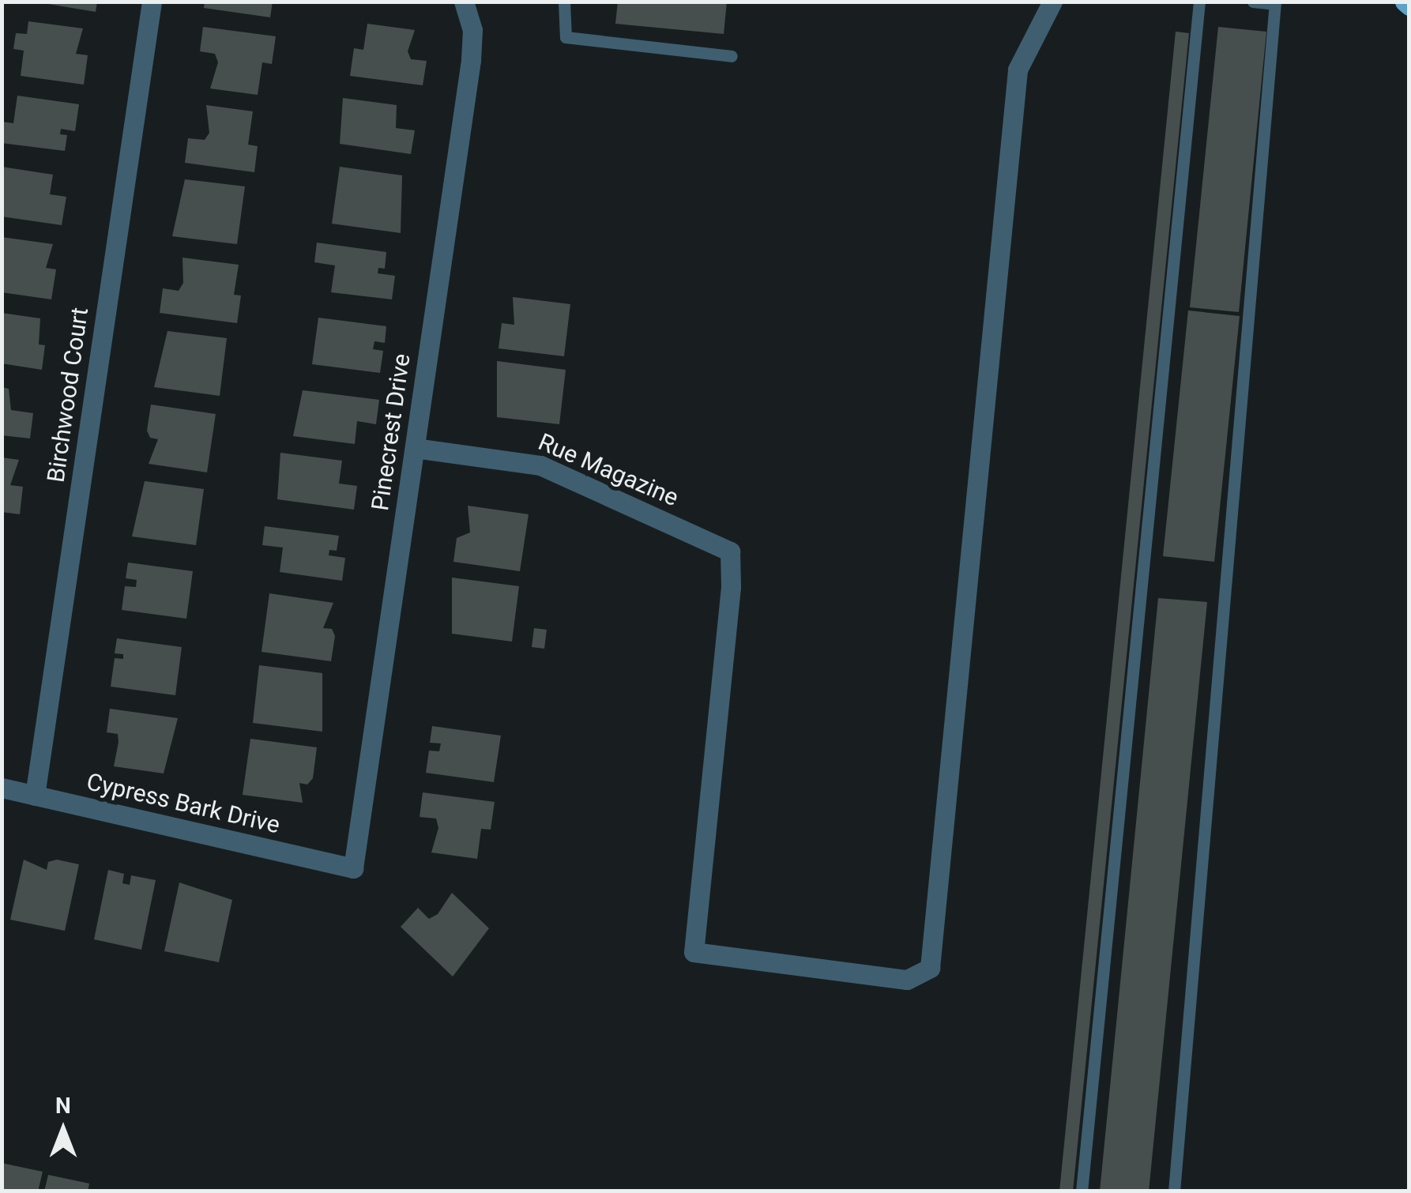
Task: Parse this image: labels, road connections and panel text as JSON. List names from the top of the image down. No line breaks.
{"streets":{"street":["Birchwood Court","Pinecrest Drive","Rue Magazine","Cypress Bark Drive"]},"crossings":[["Birchwood Court","Cypress Bark Drive"],["Pinecrest Drive","Rue Magazine"],["Pinecrest Drive","Cypress Bark Drive"]],"north":"top"}
